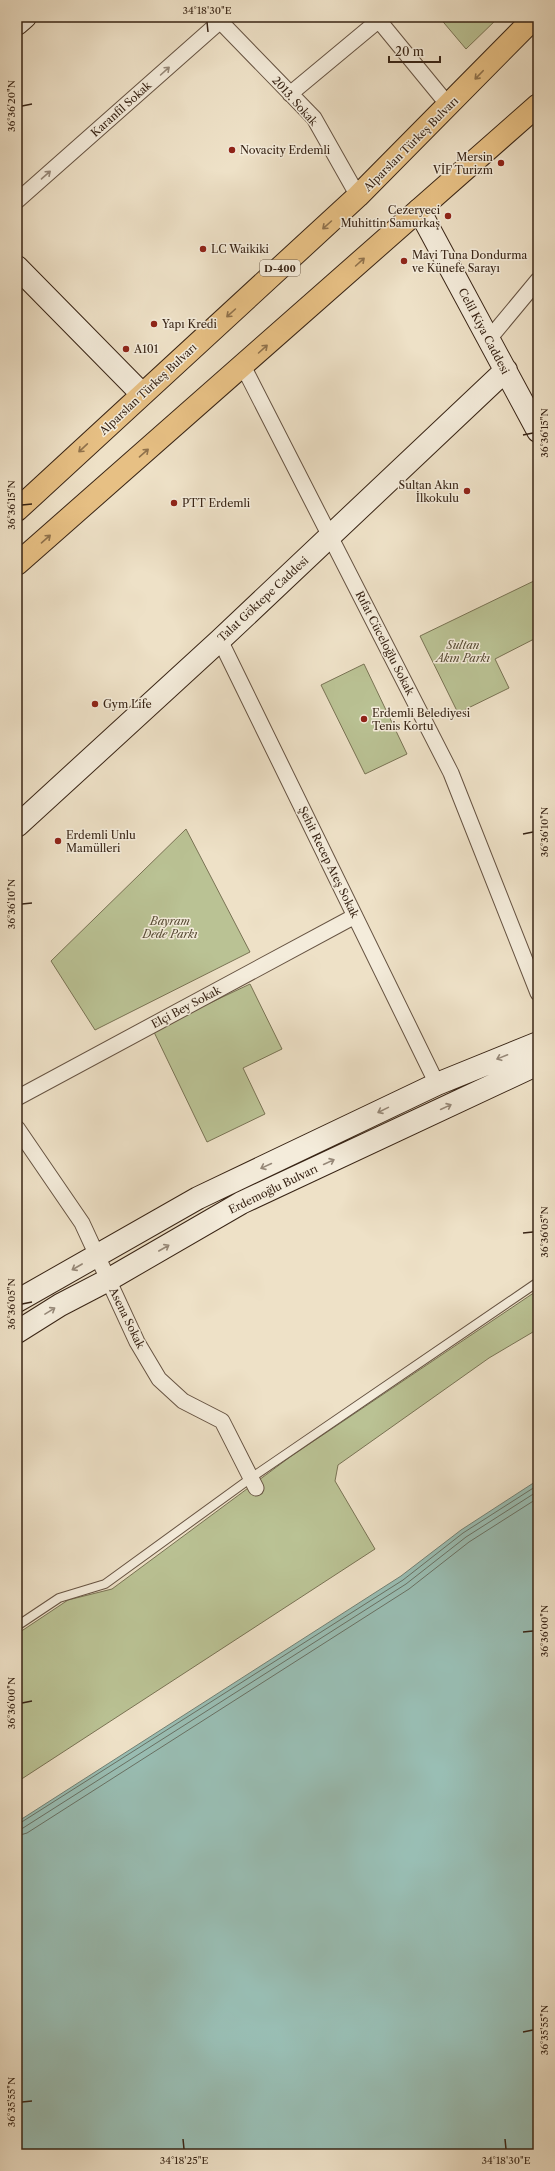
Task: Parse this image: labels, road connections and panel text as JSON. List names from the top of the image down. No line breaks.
{"streets":{"highway":["Alparslan Türkeş Bulvarı","D-400"],"main road":["Celil Kiya Caddesi","Talat Göktepe Caddesi","Erdemoğlu Bulvarı"],"street":["2013. Sokak","Karanfil Sokak","Rıfat Cüceloğlu Sokak","Şehit Recep Ateş Sokak","Elçi Bey Sokak","Asena Sokak"]},"crossings":[["2013. Sokak","Karanfil Sokak"],["2013. Sokak","Alparslan Türkeş Bulvarı"],["Celil Kiya Caddesi","Talat Göktepe Caddesi"],["Talat Göktepe Caddesi","Rıfat Cüceloğlu Sokak"],["Talat Göktepe Caddesi","Şehit Recep Ateş Sokak"],["Şehit Recep Ateş Sokak","Elçi Bey Sokak"],["Erdemoğlu Bulvarı","Asena Sokak"]],"one_way":["Karanfil Sokak"],"parks":["Sultan Akın Parkı","Bayram Dede Parkı"],"places":["Novacity Erdemli","Mersin VİF Turizm","Cezeryeci Muhittin Samurkaş","LC Waikiki","Mavi Tuna Dondurma ve Künefe Sarayı","Yapı Kredi","A101","Sultan Akın İlkokulu","PTT Erdemli","Gym Life","Erdemli Belediyesi Tenis Kortu","Erdemli Unlu Mamülleri"],"scale_bar":"20 m","coordinates":["34°18'30\"E","36°36'20\"N","36°36'15\"N","36°36'10\"N","36°36'05\"N","36°36'00\"N","36°35'55\"N","34°18'25\"E"]}
